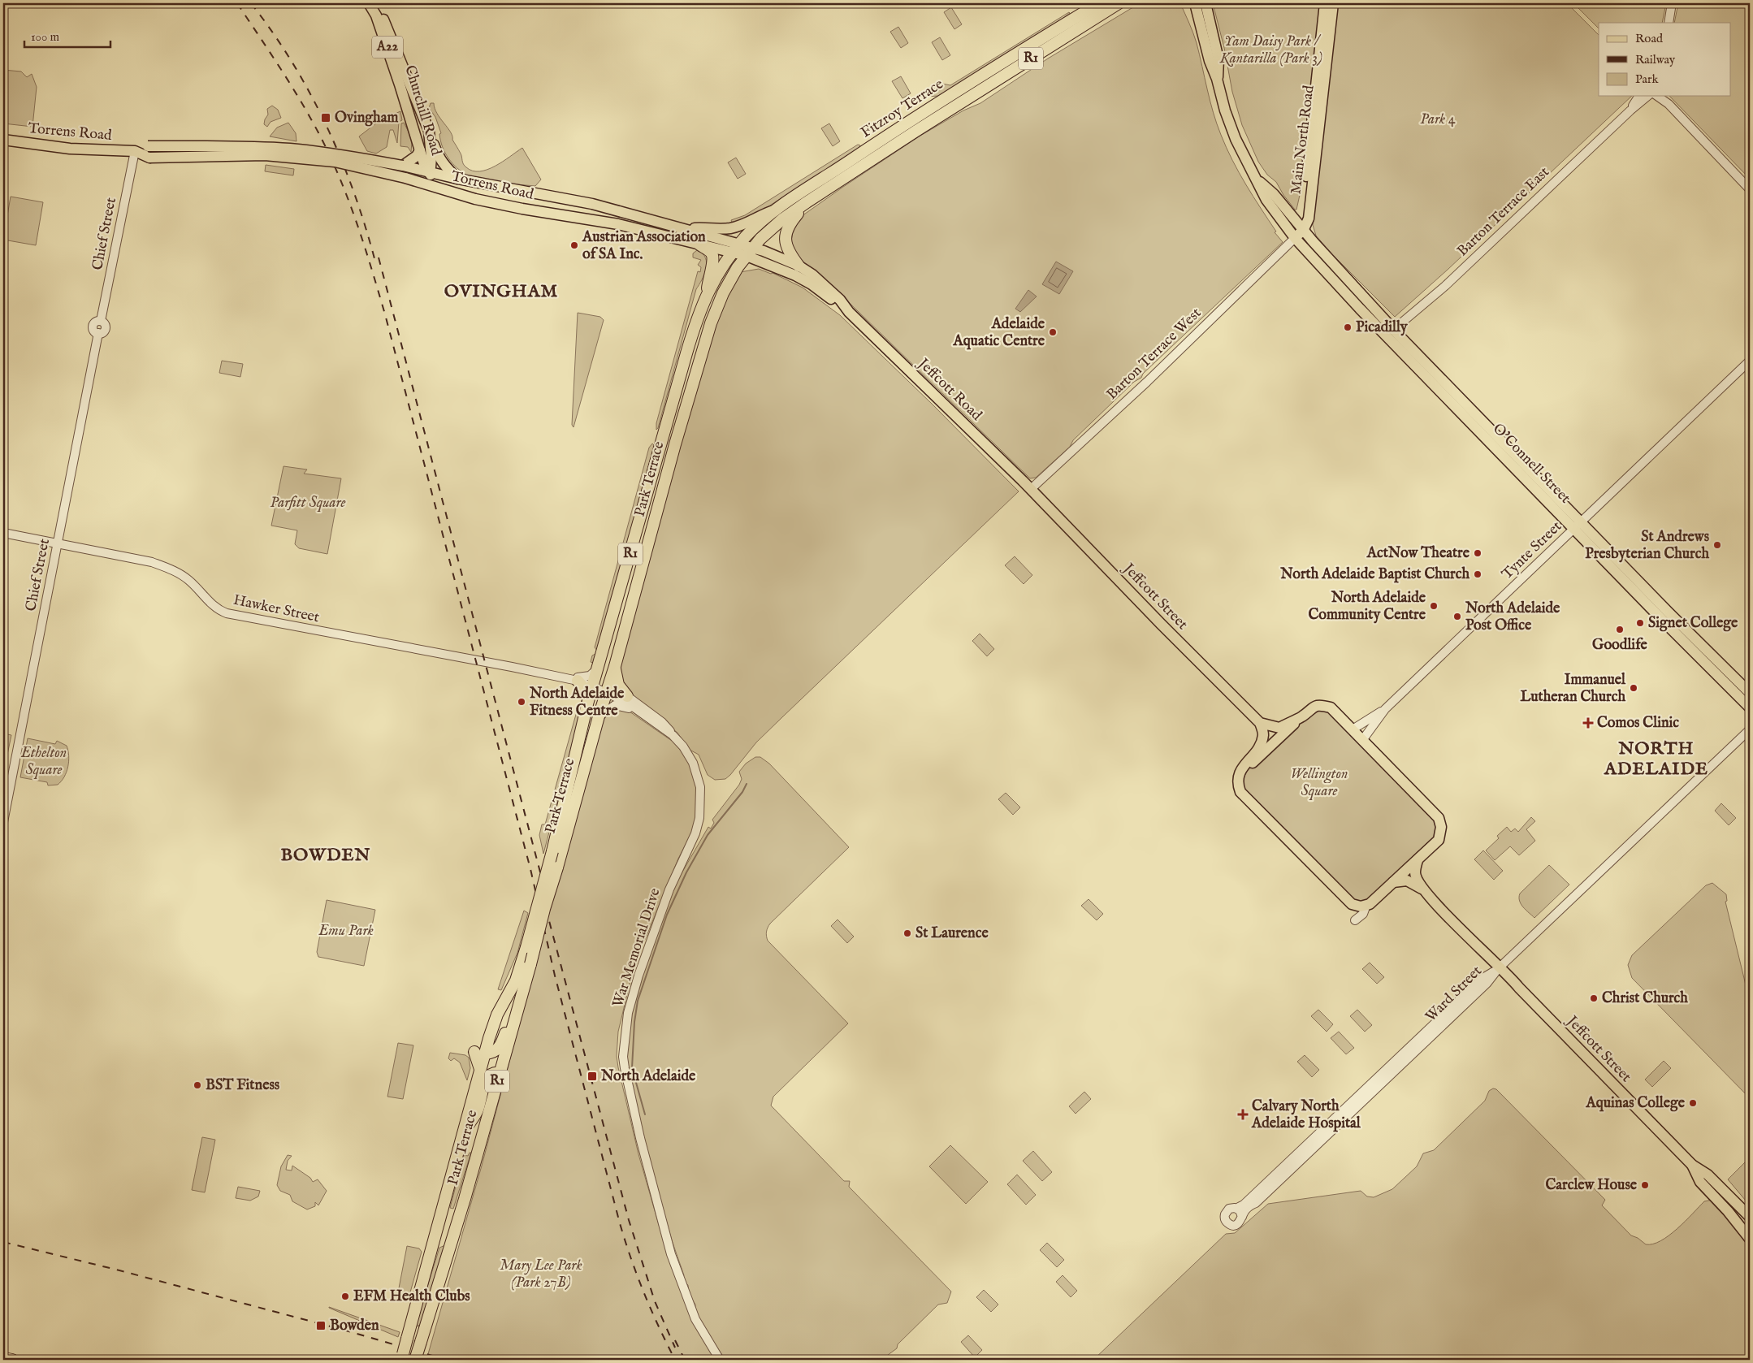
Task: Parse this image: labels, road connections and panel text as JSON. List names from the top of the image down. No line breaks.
{"streets":{"highway":["R1","Fitzroy Terrace","Park Terrace"],"main road":["A22","Churchill Road","Torrens Road","Main North Road","Jeffcott Road","O'Connell Street","Jeffcott Street"],"street":["Barton Terrace East","Chief Street","Barton Terrace West","Tynte Street","Hawker Street","War Memorial Drive","Ward Street"]},"crossings":[["Fitzroy Terrace","Torrens Road"],["Fitzroy Terrace","Jeffcott Road"],["Fitzroy Terrace","Park Terrace"],["Churchill Road","Torrens Road"],["Torrens Road","Chief Street"],["Torrens Road","Jeffcott Road"],["Torrens Road","Park Terrace"],["Main North Road","O'Connell Street"],["Barton Terrace East","O'Connell Street"],["Chief Street","Hawker Street"],["Barton Terrace West","Jeffcott Road"],["Barton Terrace West","O'Connell Street"],["Barton Terrace West","Jeffcott Street"],["Jeffcott Road","Park Terrace"],["Jeffcott Road","Jeffcott Street"],["O'Connell Street","Tynte Street"],["Park Terrace","Hawker Street"],["Park Terrace","War Memorial Drive"],["Jeffcott Street","Ward Street"],["Hawker Street","War Memorial Drive"]],"districts":["OVINGHAM","NORTH ADELAIDE","BOWDEN"],"parks":["Yam Daisy Park / Kantarilla (Park 3)","Park 4","Parfitt Square","Ethelton Square","Wellington Square","Emu Park","Mary Lee Park (Park 27B)"],"places":{"transit":["Ovingham","North Adelaide","Bowden"],"other":["Austrian Association of SA Inc.","Picadilly","Adelaide Aquatic Centre","St Andrews Presbyterian Church","ActNow Theatre","North Adelaide Baptist Church","North Adelaide Community Centre","North Adelaide Post Office","Signet College","Goodlife","Immanuel Lutheran Church","North Adelaide Fitness Centre","St Laurence","Christ Church","BST Fitness","Aquinas College","Carclew House","EFM Health Clubs"],"health":["Comos Clinic","Calvary North Adelaide Hospital"]},"legend":["Road","Railway","Park"],"scale_bar":"100 m"}
